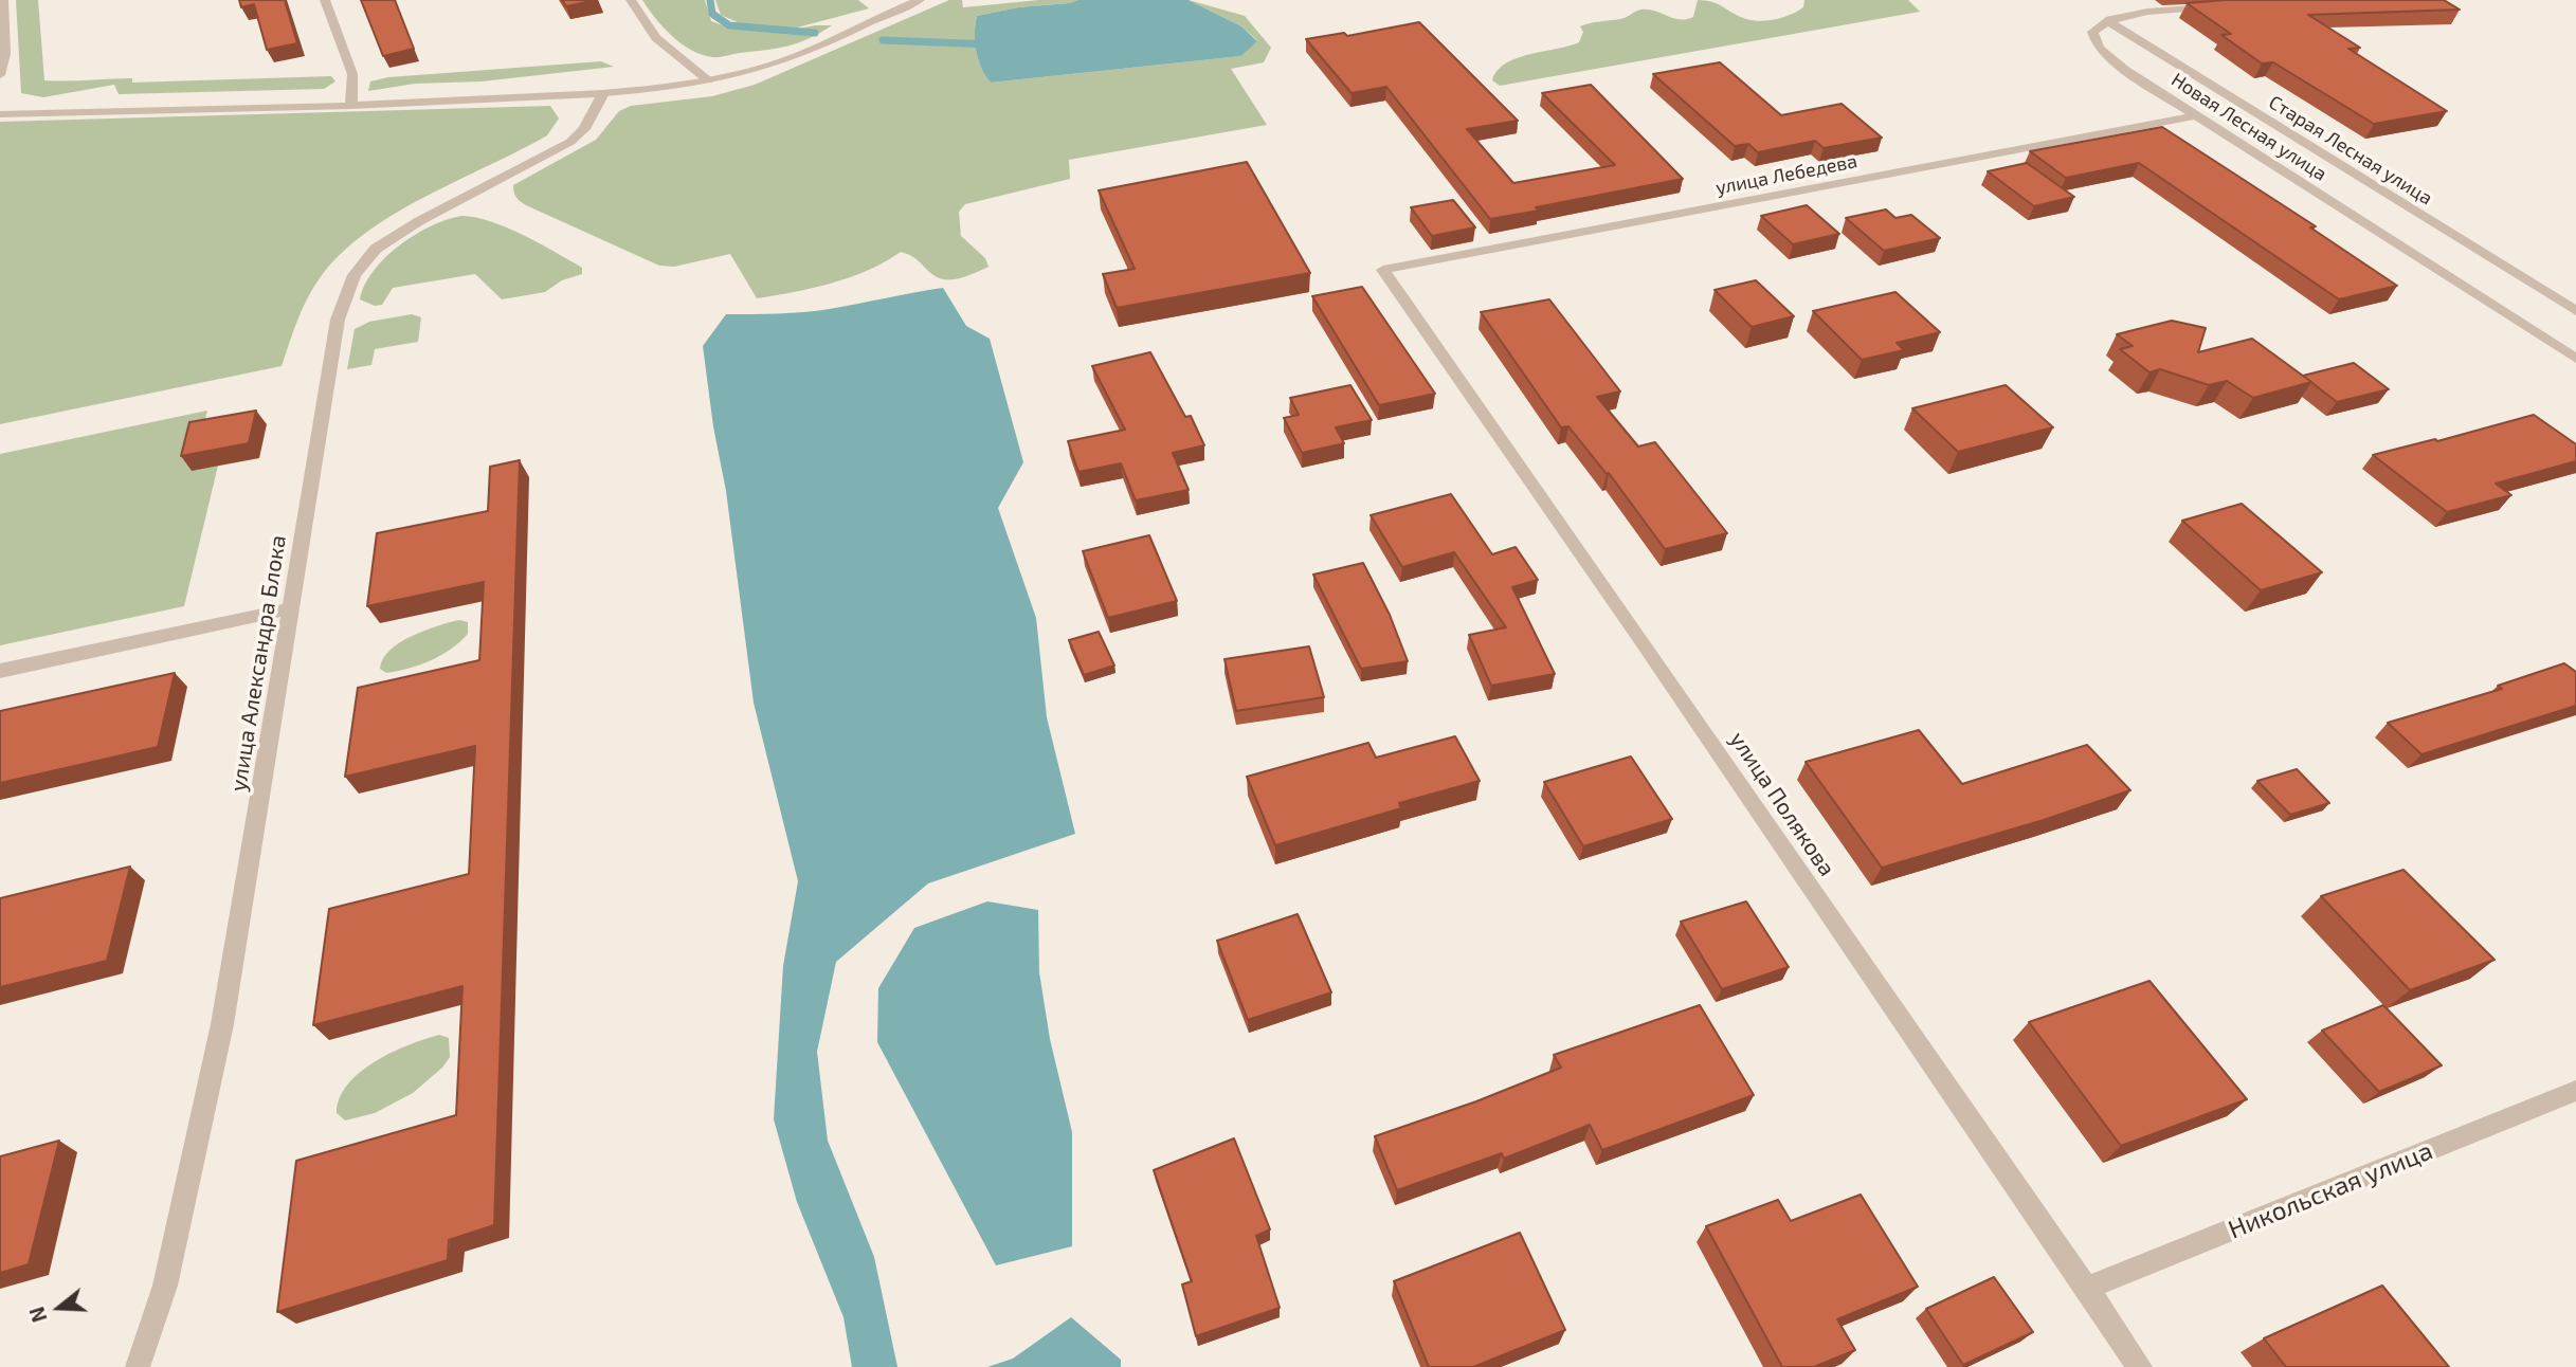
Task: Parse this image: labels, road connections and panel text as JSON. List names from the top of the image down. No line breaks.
{"streets":{"street":["Новая Лесная улица","Старая Лесная улица","улица Лебедева","улица Александра Блока","улица Полякова","Никольская улица"]},"crossings":[["Новая Лесная улица","Старая Лесная улица"],["Новая Лесная улица","улица Лебедева"],["улица Лебедева","улица Полякова"],["улица Полякова","Никольская улица"]],"north":"left"}
